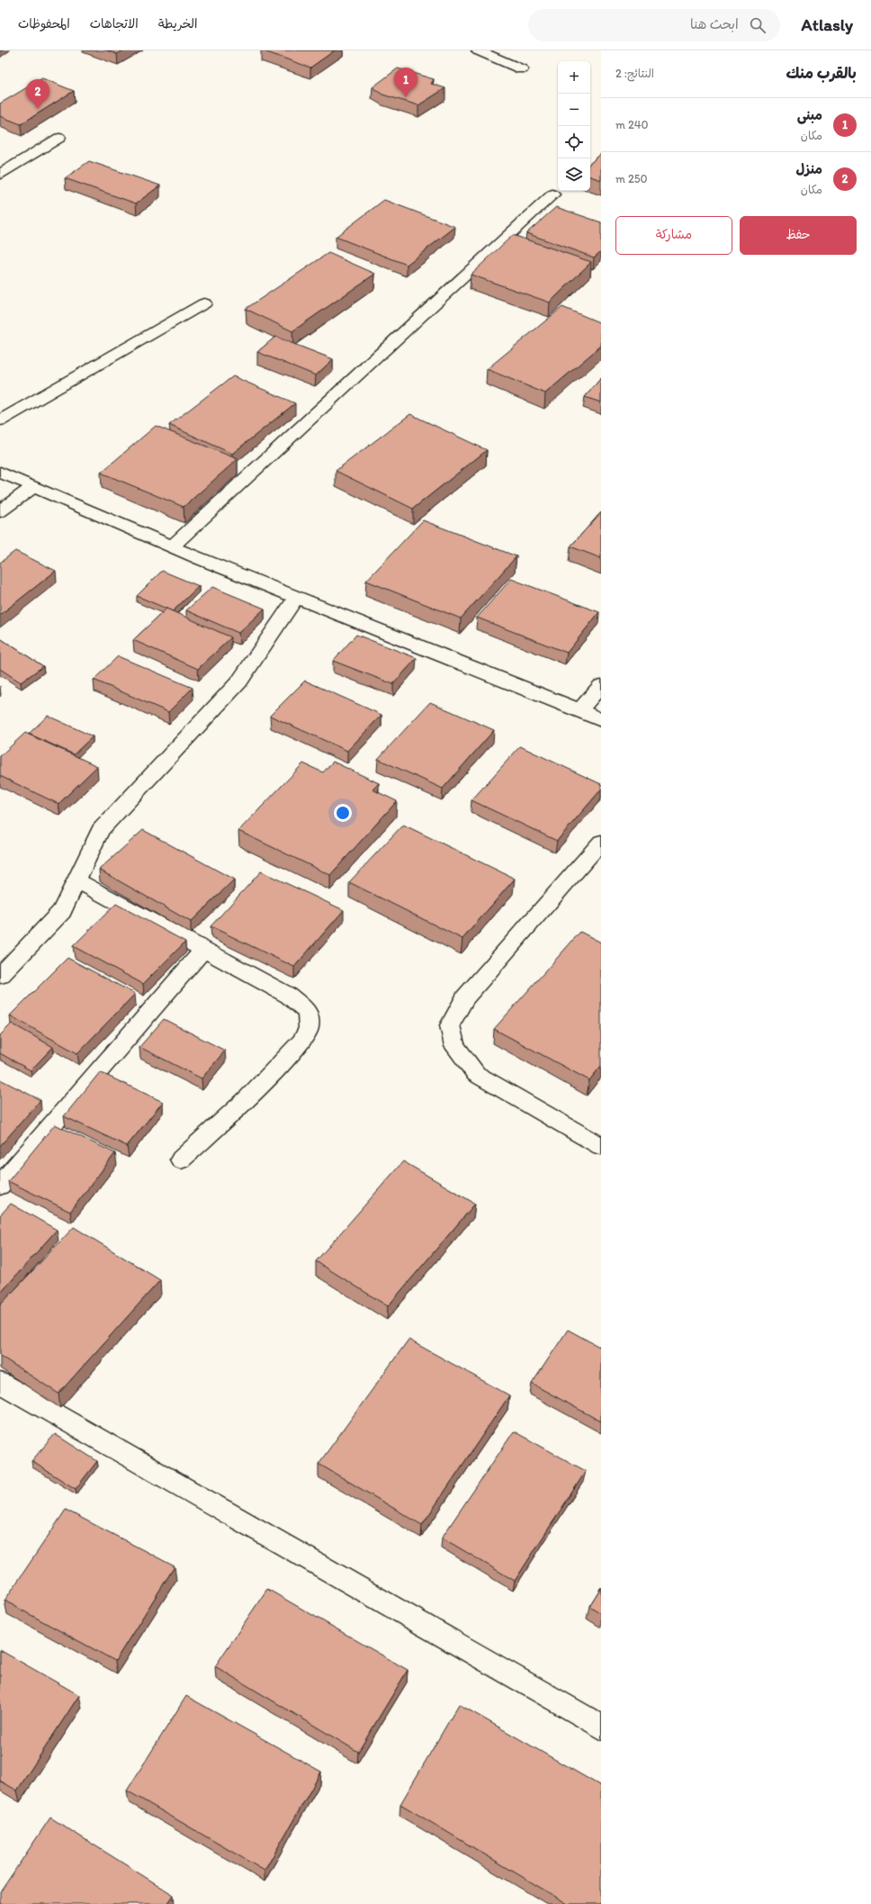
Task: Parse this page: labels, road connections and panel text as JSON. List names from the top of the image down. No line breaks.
{"page":{"header":"Atlasly","search":"ابحث هنا","nav":["الخريطة","الاتجاهات","المحفوظات"],"heading":["بالقرب منك","النتائج: 2"],"map_buttons":["+","−"],"pins":["1","2"],"list":[{"mark":"1","name":"مبنى","note":"مكان","value":"240 m"},{"mark":"2","name":"منزل","note":"مكان","value":"250 m"}],"buttons":["حفظ","مشاركة"]}}
